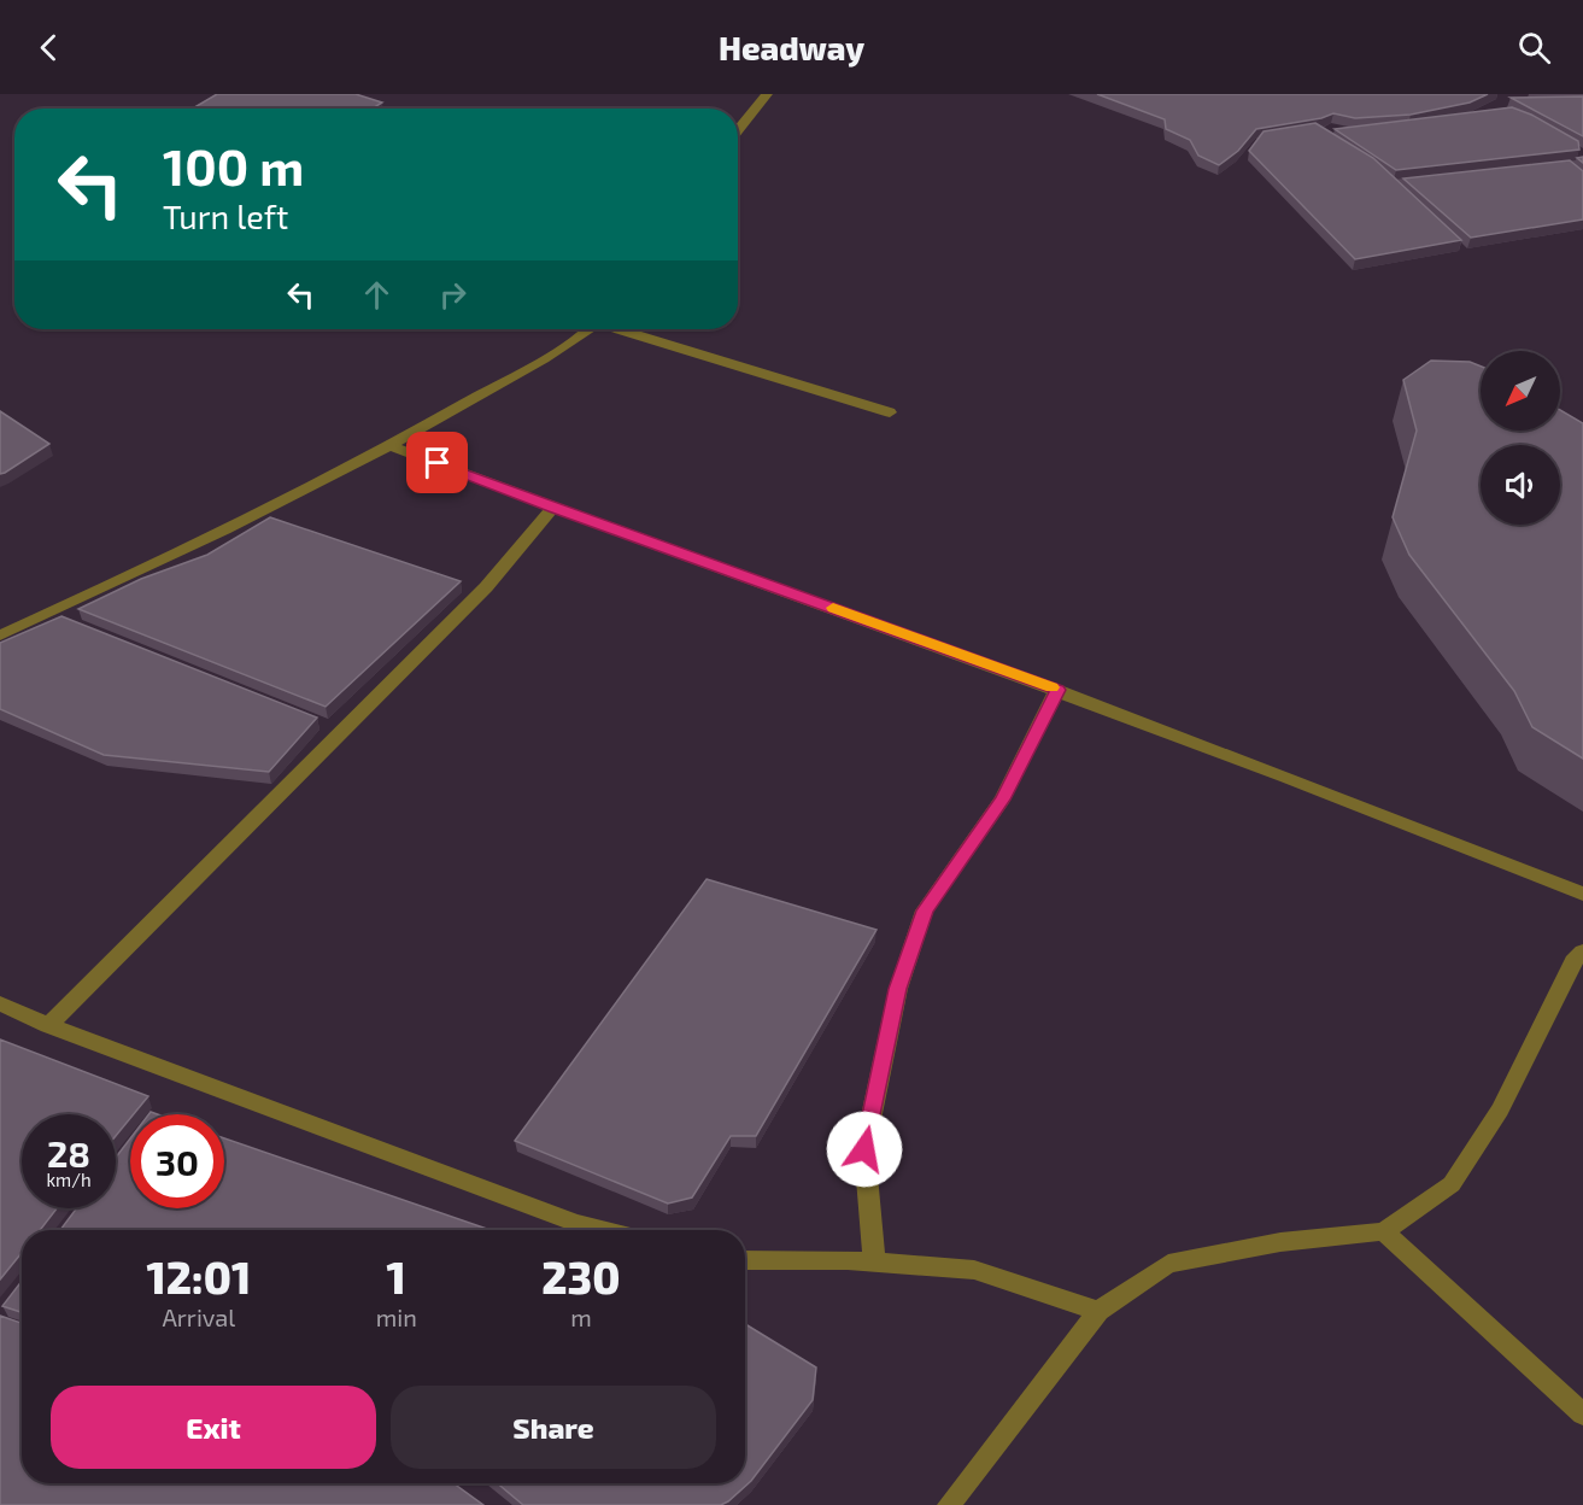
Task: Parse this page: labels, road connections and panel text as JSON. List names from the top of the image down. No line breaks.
{"north":"bottom left","page":{"header":"Headway","turn":["100 m","Turn left"],"speed":"28 km/h","limit":"30","eta":["12:01","Arrival","1","min","230","m"],"buttons":["Exit","Share"]}}
